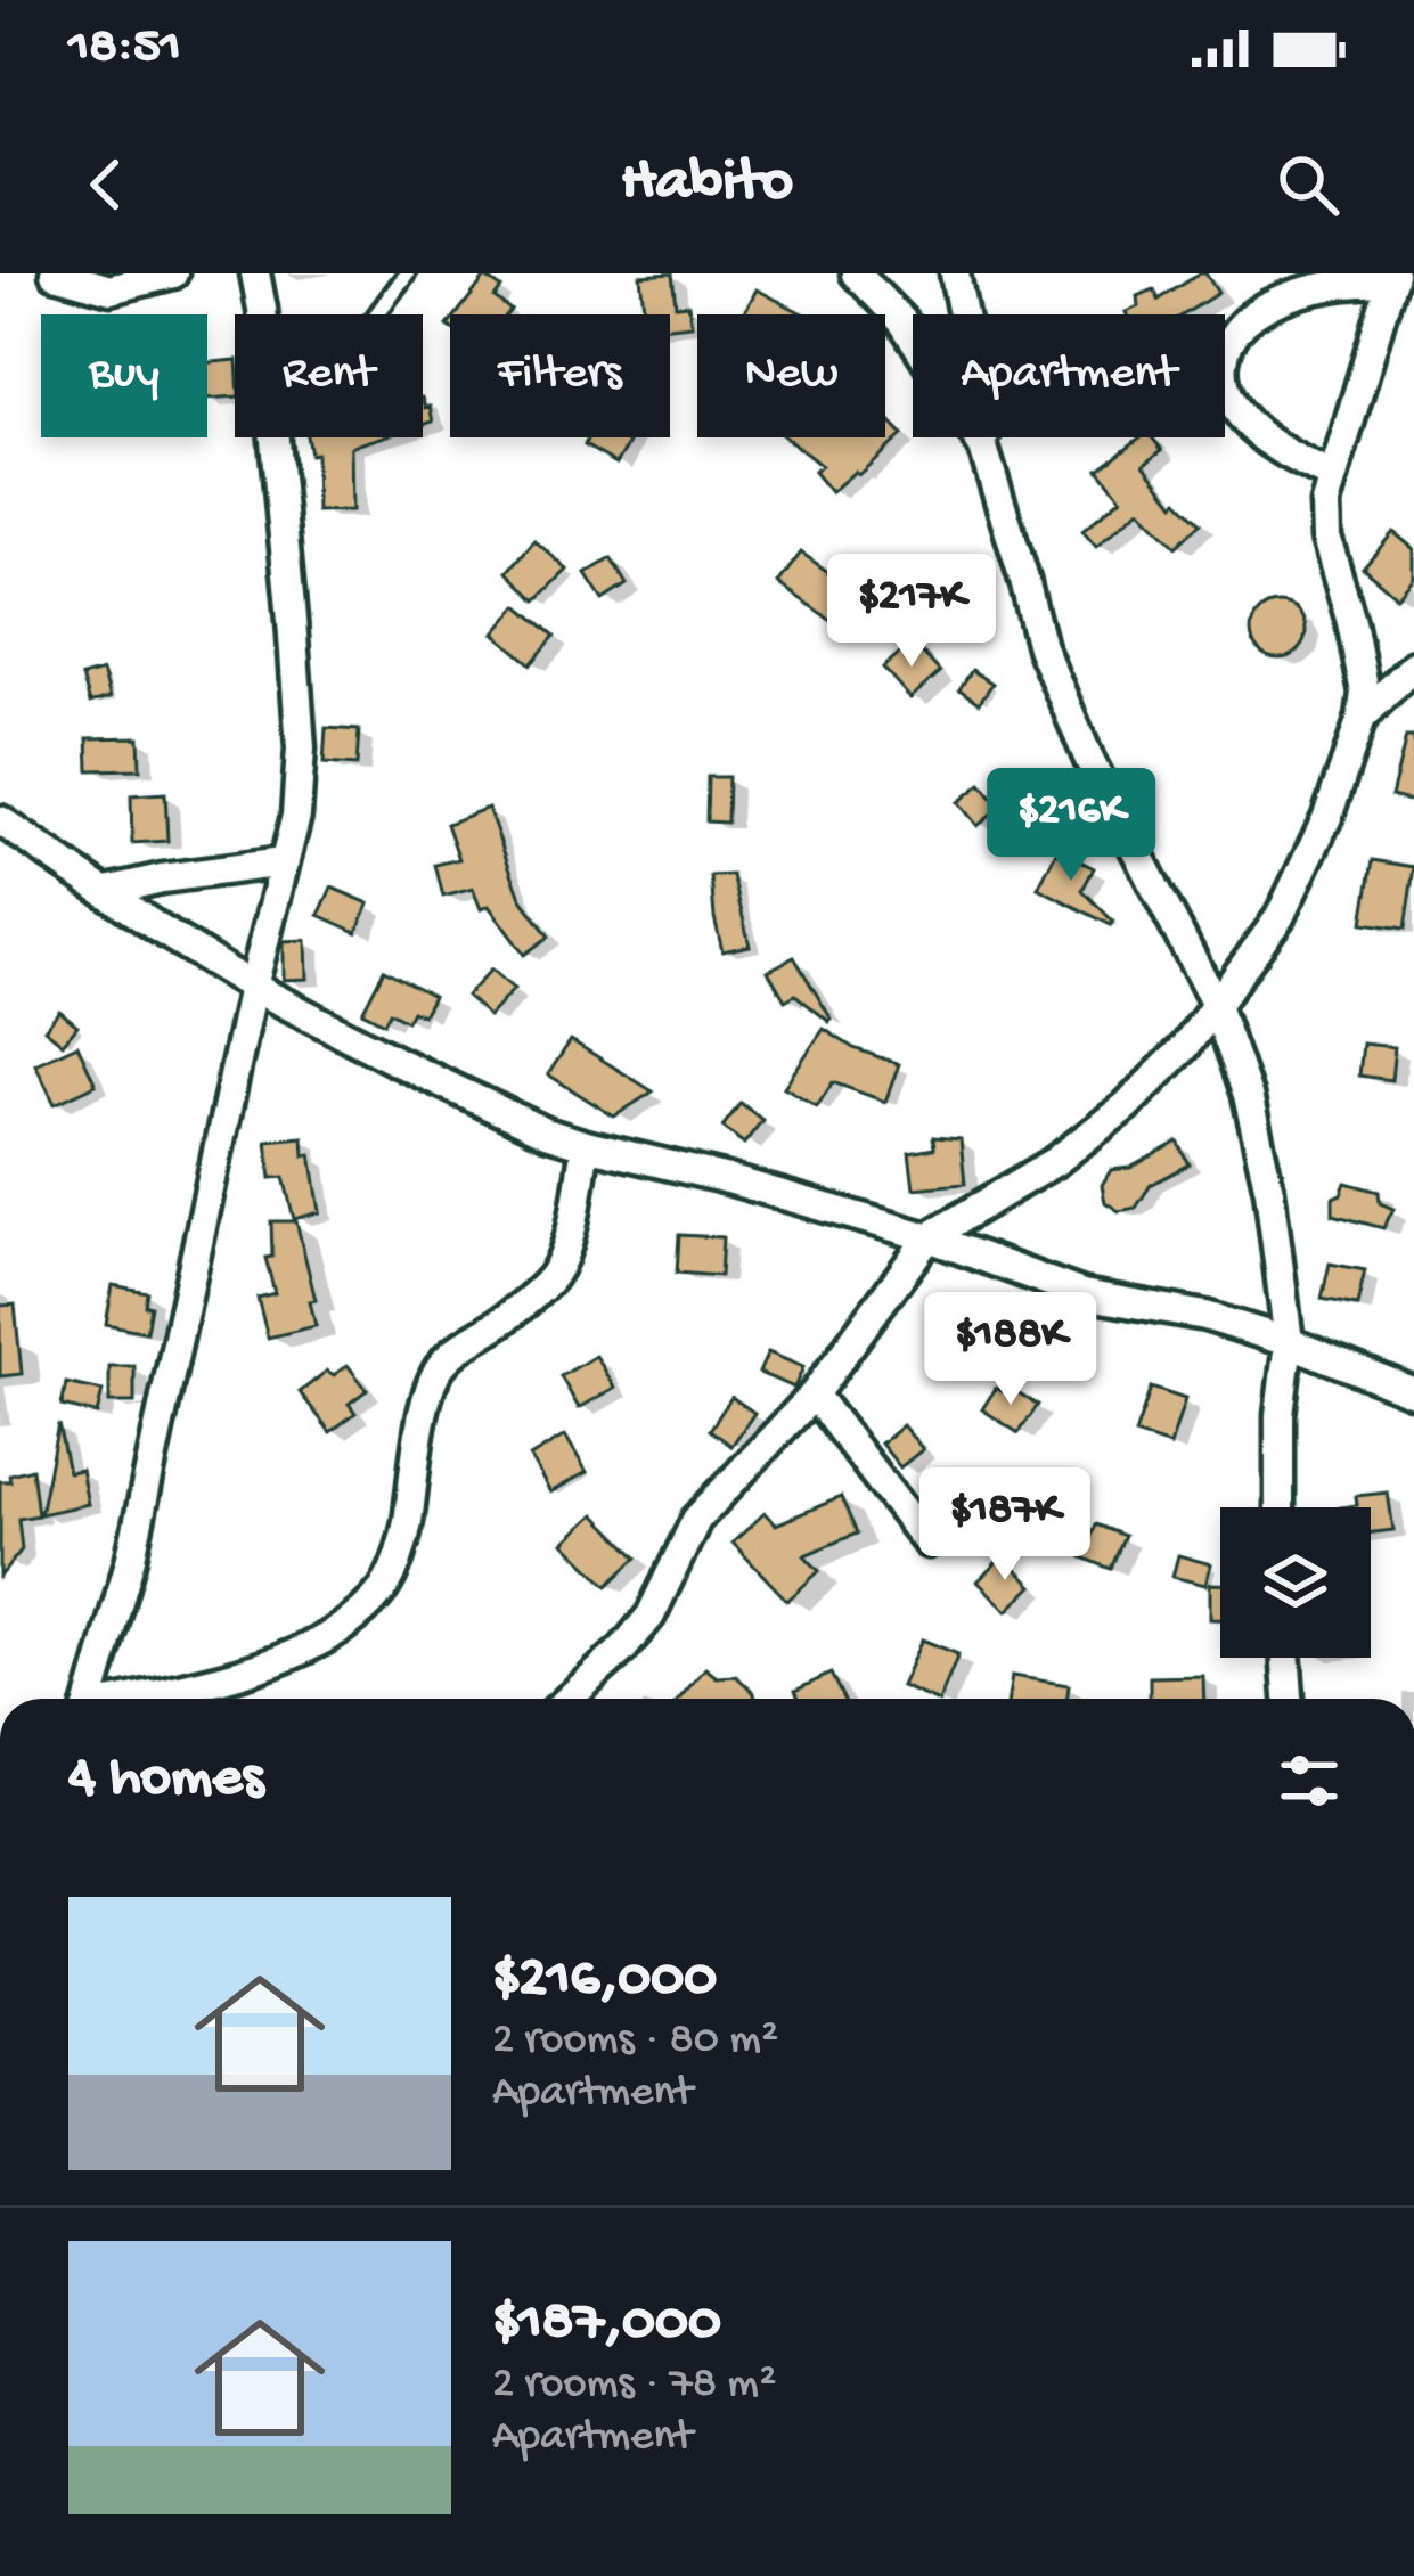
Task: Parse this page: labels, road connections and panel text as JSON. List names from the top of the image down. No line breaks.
{"page":{"status":"18:51","header":"Habito","chip":["Buy","Rent","Filters","New","Apartment"],"price":["$217K","$216K","$188K","$187K"],"heading":"4 homes","list":[{"name":"$216,000","note":"2 rooms · 80 m² · Apartment"},{"name":"$187,000","note":"2 rooms · 78 m² · Apartment"}]}}
